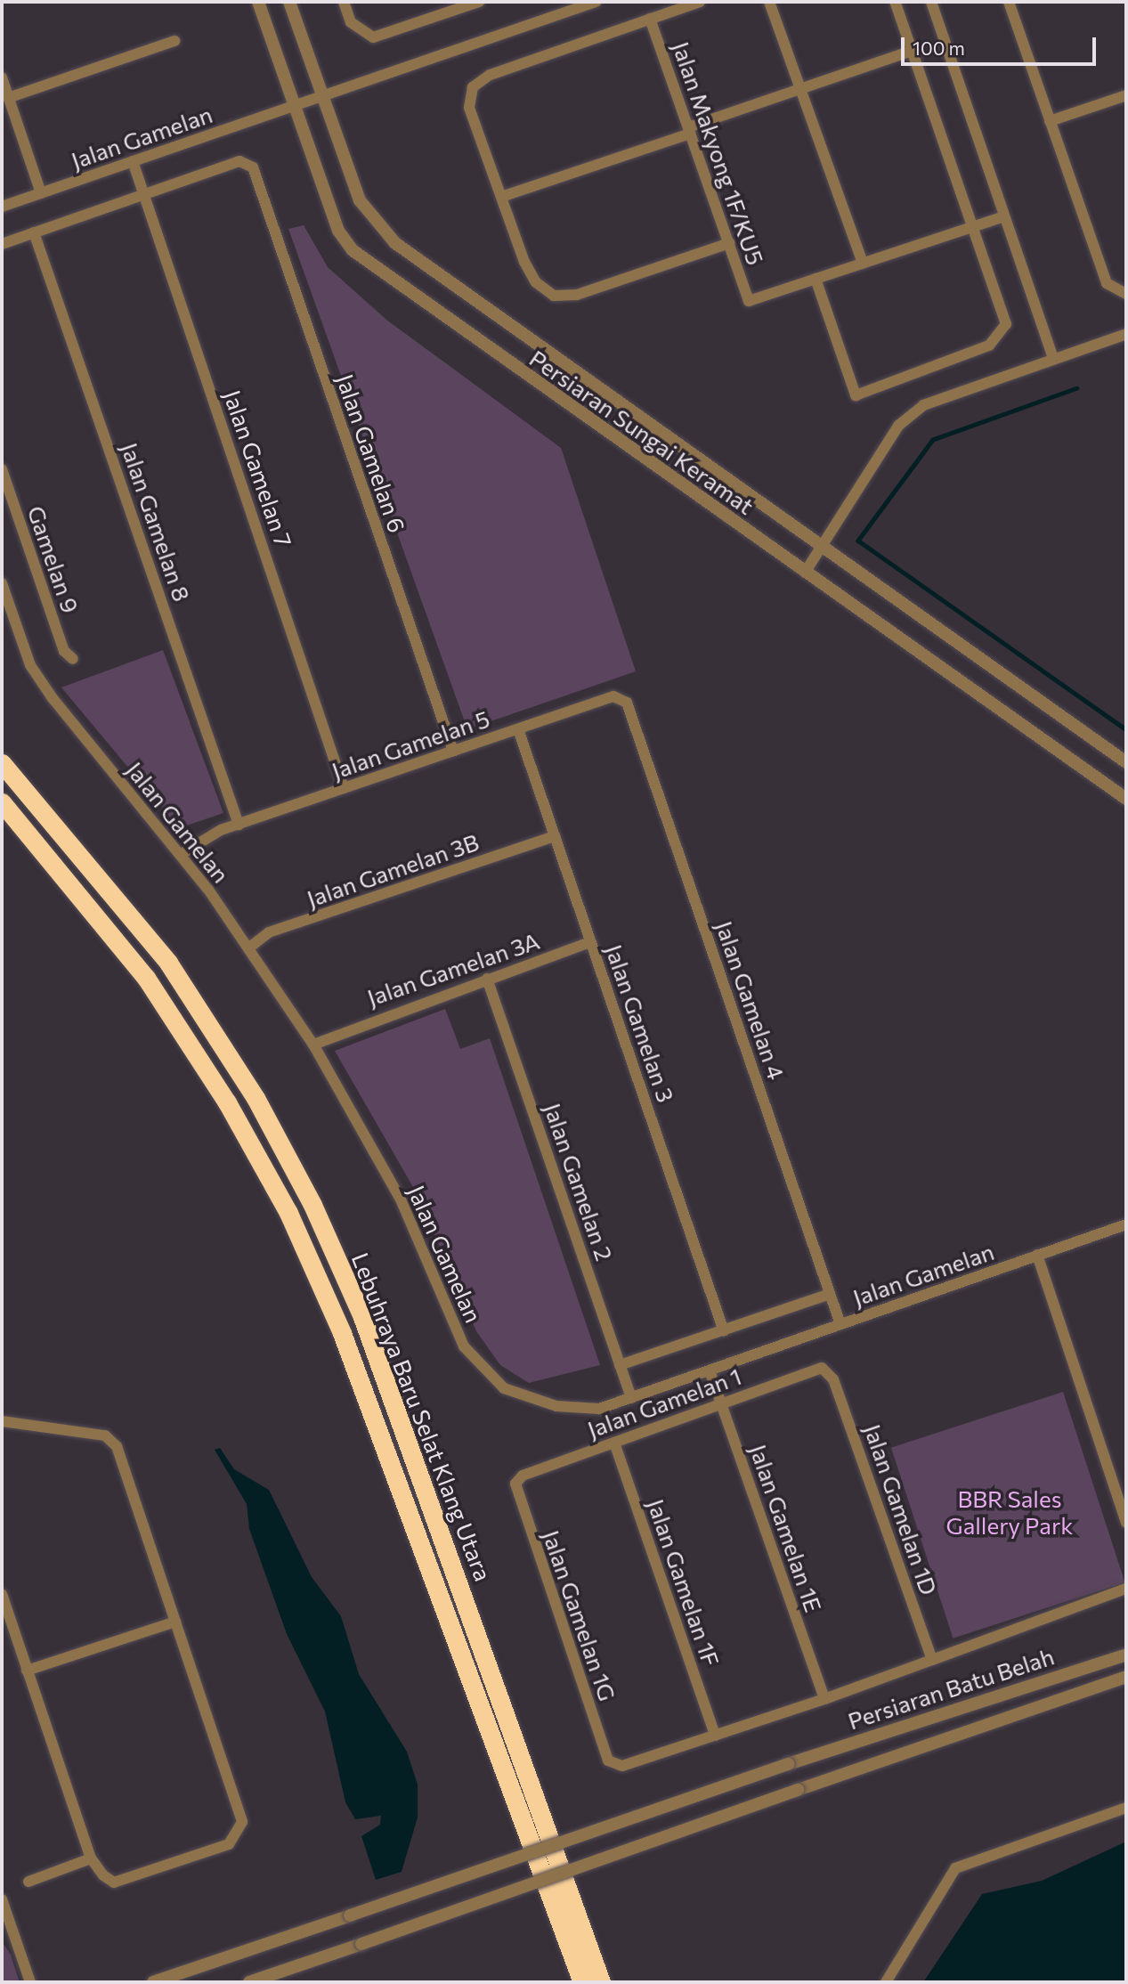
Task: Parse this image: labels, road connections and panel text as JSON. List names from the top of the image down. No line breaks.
{"streets":{"highway":["Lebuhraya Baru Selat Klang Utara"],"street":["Jalan Gamelan","Jalan Makyong 1F/KU5","Persiaran Sungai Keramat","Jalan Gamelan 6","Jalan Gamelan 7","Jalan Gamelan 8","Gamelan 9","Jalan Gamelan 5","Jalan Gamelan 3B","Jalan Gamelan 3A","Jalan Gamelan 4","Jalan Gamelan 3","Jalan Gamelan 2","Jalan Gamelan 1","Jalan Gamelan 1D","Jalan Gamelan 1E","Jalan Gamelan 1F","Jalan Gamelan 1G","Persiaran Batu Belah"]},"crossings":[["Jalan Gamelan","Persiaran Sungai Keramat"],["Jalan Gamelan","Jalan Gamelan 7"],["Jalan Gamelan","Jalan Gamelan 5"],["Jalan Gamelan","Jalan Gamelan 3B"],["Jalan Gamelan","Jalan Gamelan 3A"],["Jalan Gamelan","Jalan Gamelan 4"],["Jalan Gamelan","Jalan Gamelan 2"],["Jalan Gamelan","Jalan Gamelan 1E"],["Jalan Gamelan 6","Jalan Gamelan 7"],["Jalan Gamelan 6","Jalan Gamelan 5"],["Jalan Gamelan 7","Jalan Gamelan 5"],["Jalan Gamelan 8","Jalan Gamelan 5"],["Jalan Gamelan 5","Jalan Gamelan 4"],["Jalan Gamelan 5","Jalan Gamelan 3"],["Jalan Gamelan 3B","Jalan Gamelan 3"],["Jalan Gamelan 3A","Jalan Gamelan 3"],["Jalan Gamelan 3A","Jalan Gamelan 2"],["Jalan Gamelan 1","Jalan Gamelan 1D"],["Jalan Gamelan 1","Jalan Gamelan 1E"],["Jalan Gamelan 1","Jalan Gamelan 1F"],["Jalan Gamelan 1","Jalan Gamelan 1G"],["Jalan Gamelan 1F","Jalan Gamelan 1G"]],"parks":["BBR Sales Gallery Park"],"scale_bar":"100 m"}
